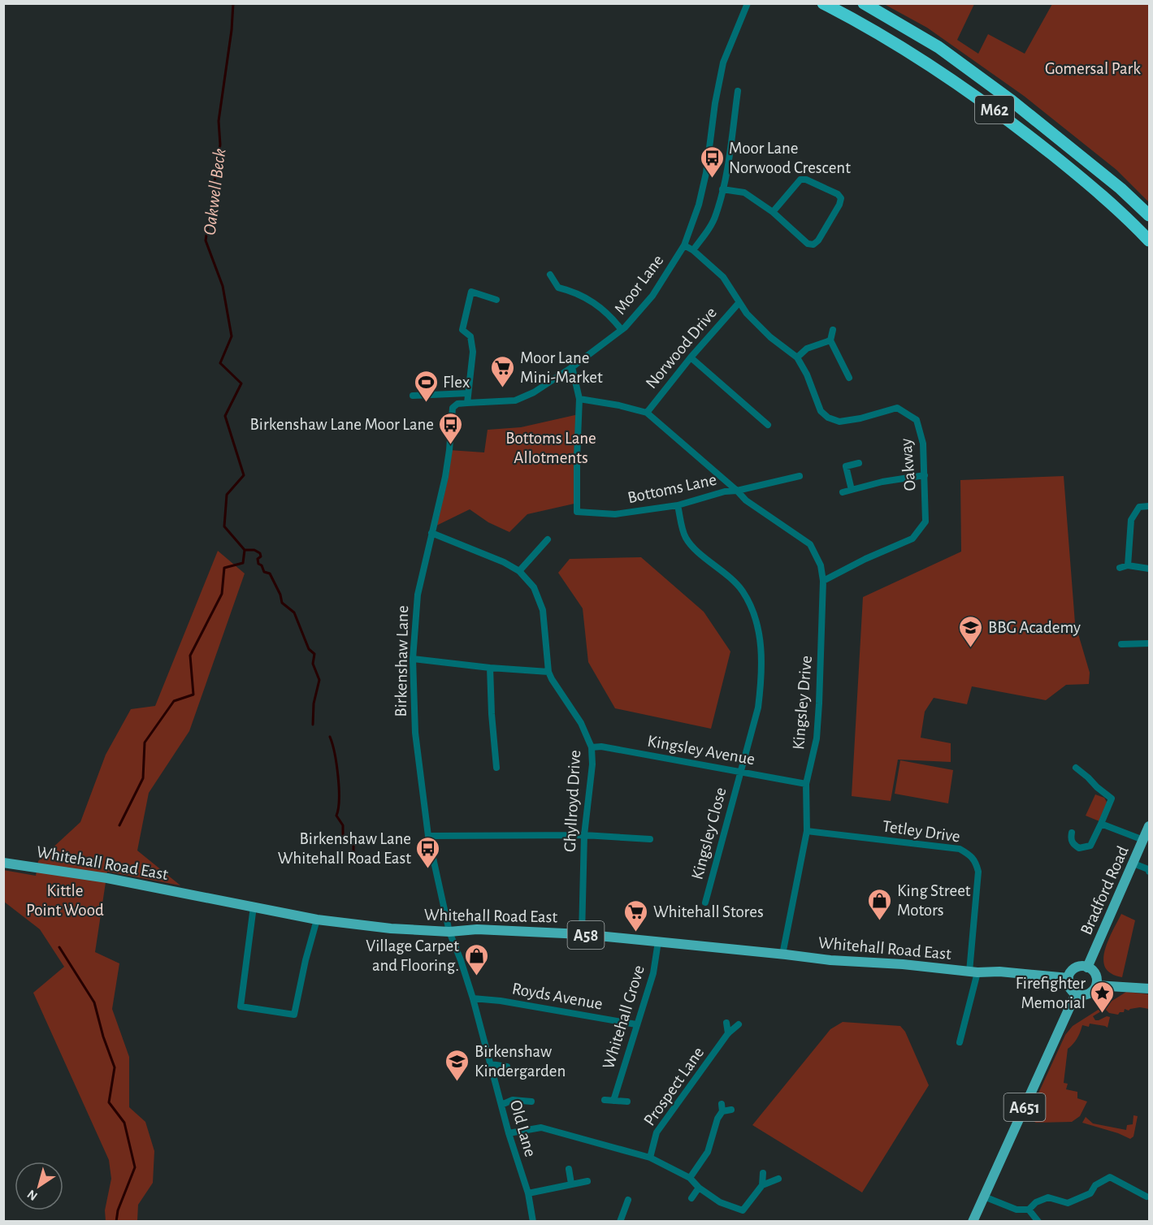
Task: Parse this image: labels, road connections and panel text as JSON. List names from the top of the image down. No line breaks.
{"streets":{"highway":["M62"],"main road":["Whitehall Road East","Bradford Road","A58","A651"],"street":["Moor Lane","Norwood Drive","Oakway","Bottoms Lane","Birkenshaw Lane","Kingsley Drive","Kingsley Avenue","Ghyllroyd Drive","Tetley Drive","Kingsley Close","Royds Avenue","Whitehall Grove","Prospect Lane","Old Lane"]},"crossings":[["Moor Lane","Norwood Drive"],["Moor Lane","Oakway"],["Moor Lane","Bottoms Lane"],["Moor Lane","Birkenshaw Lane"],["Norwood Drive","Kingsley Drive"],["Oakway","Kingsley Drive"],["Bottoms Lane","Kingsley Drive"],["Bottoms Lane","Kingsley Close"],["Birkenshaw Lane","Whitehall Road East"],["Birkenshaw Lane","Old Lane"],["Kingsley Drive","Kingsley Avenue"],["Kingsley Drive","Tetley Drive"],["Kingsley Drive","Whitehall Road East"],["Kingsley Avenue","Ghyllroyd Drive"],["Kingsley Avenue","Kingsley Close"],["Ghyllroyd Drive","Whitehall Road East"],["Tetley Drive","Whitehall Road East"],["Whitehall Road East","Bradford Road"],["Whitehall Road East","Whitehall Grove"],["Whitehall Road East","A651"],["Whitehall Road East","Old Lane"],["Bradford Road","A651"],["Royds Avenue","Whitehall Grove"],["Royds Avenue","Old Lane"]],"water":["Oakwell Beck"],"parks":["Gomersal Park","Bottoms Lane Allotments","Kittle Point Wood"],"places":{"bus stop":["Moor Lane Norwood Crescent","Birkenshaw Lane Moor Lane","Birkenshaw Lane Whitehall Road East"],"supermarket":["Moor Lane Mini-Market","Whitehall Stores"],"sports":["Flex"],"school or university":["BBG Academy","Birkenshaw Kindergarden"],"shop":["King Street Motors","Village Carpet and Flooring."],"place":["Firefighter Memorial"]},"north":"bottom left"}
